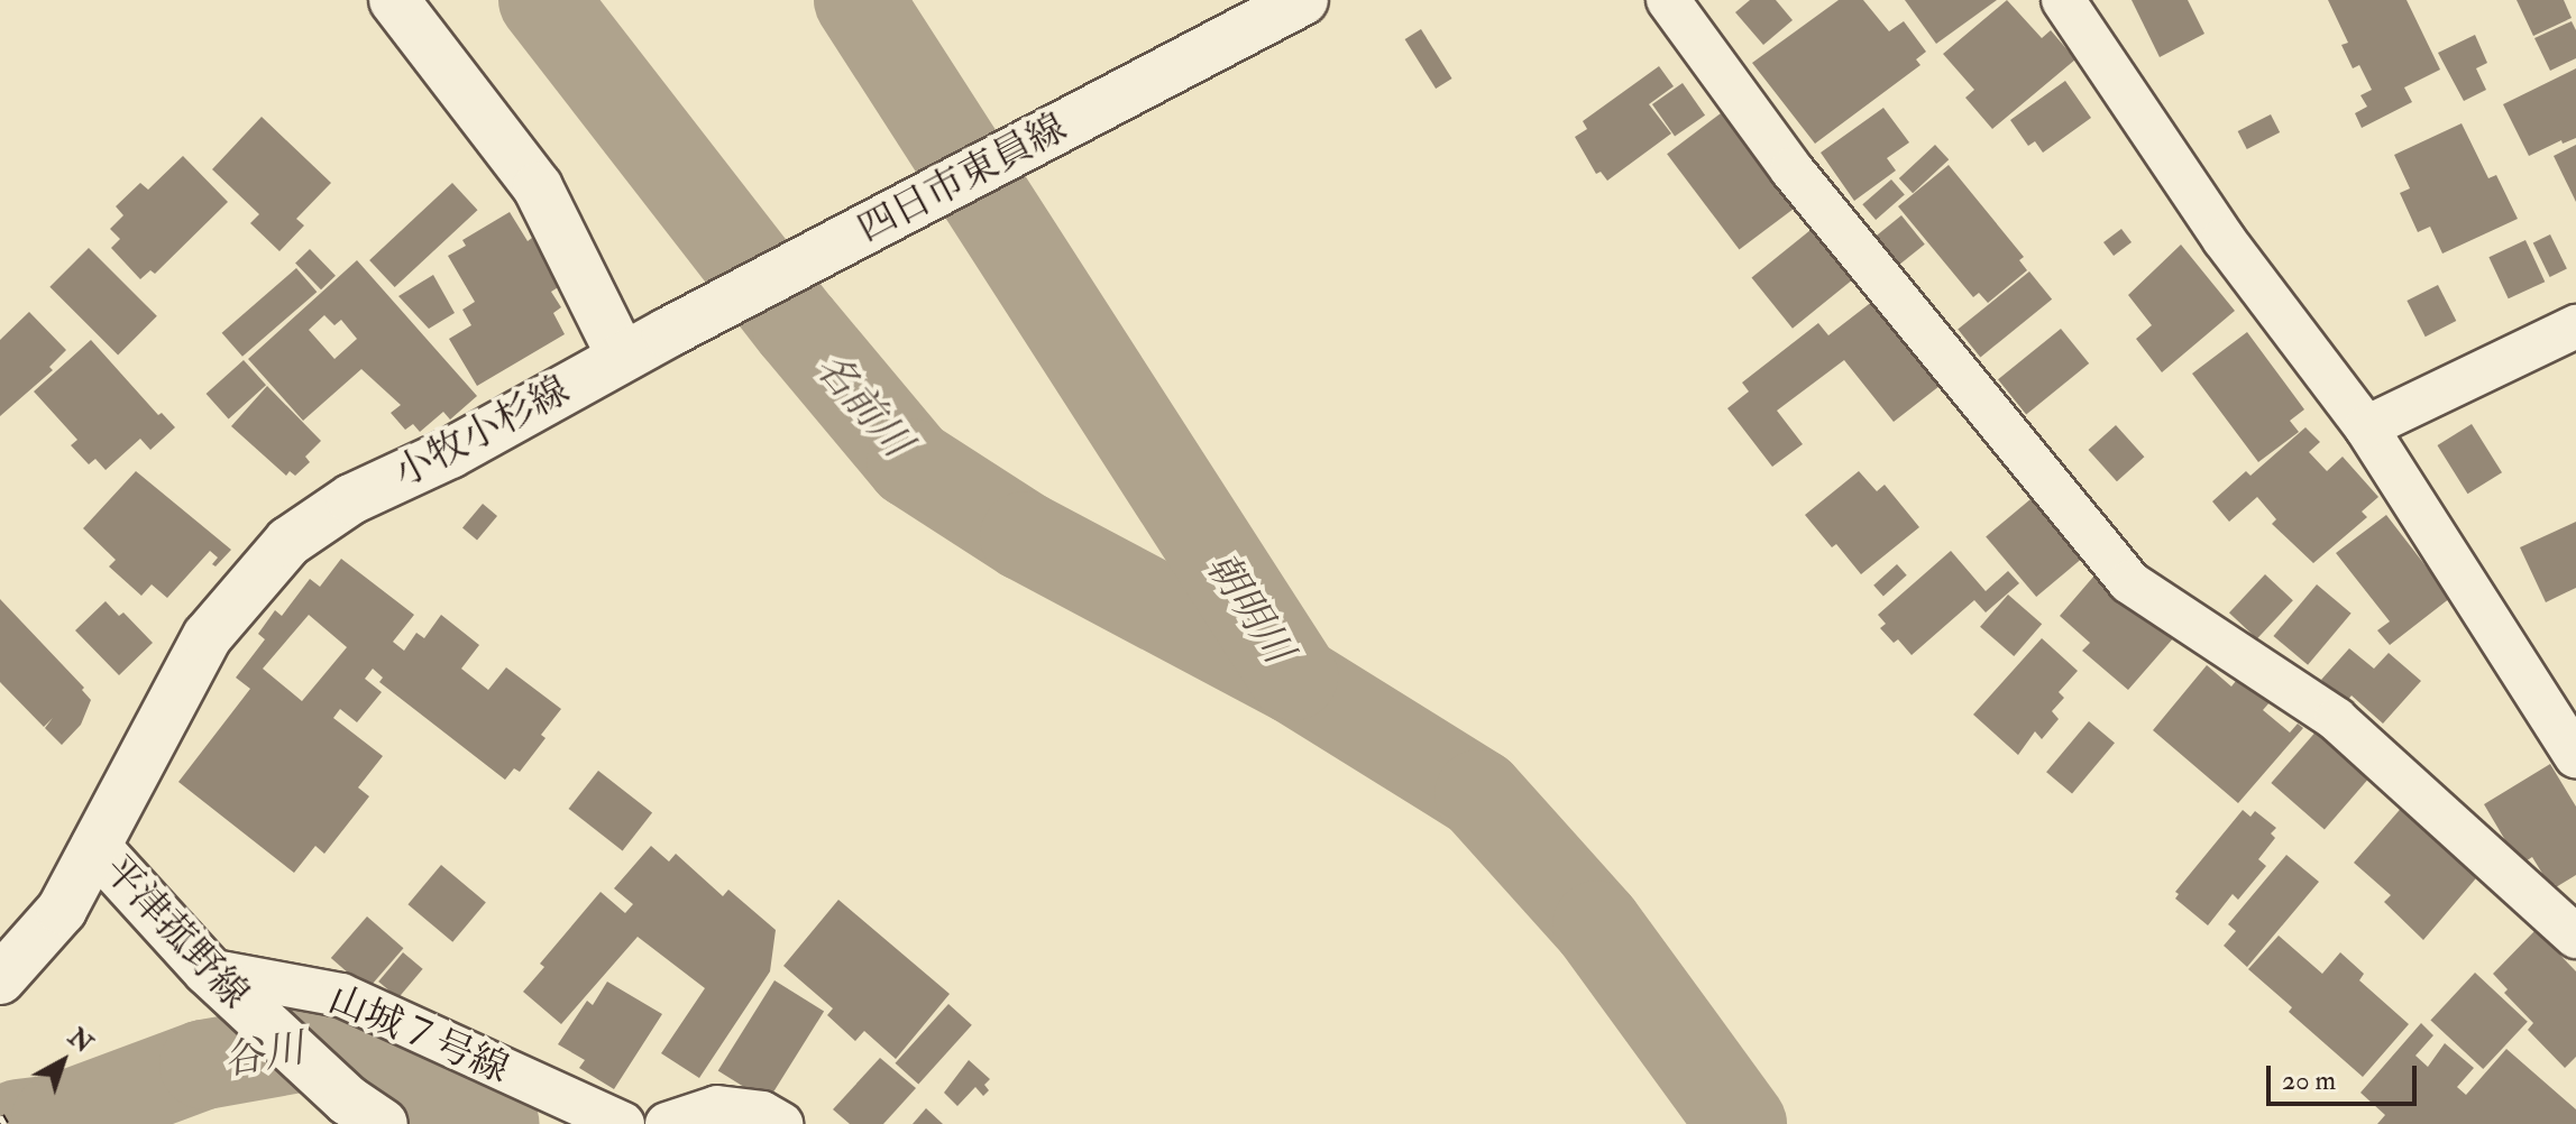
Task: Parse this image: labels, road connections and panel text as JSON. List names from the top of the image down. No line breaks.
{"streets":{"main road":["四日市東員線","小牧小杉線","平津菰野線"],"street":["山城７号線"]},"crossings":[["四日市東員線","小牧小杉線"],["小牧小杉線","平津菰野線"],["平津菰野線","山城７号線"]],"water":["名前川","朝明川","谷川"],"scale_bar":"20 m","north":"top right"}
